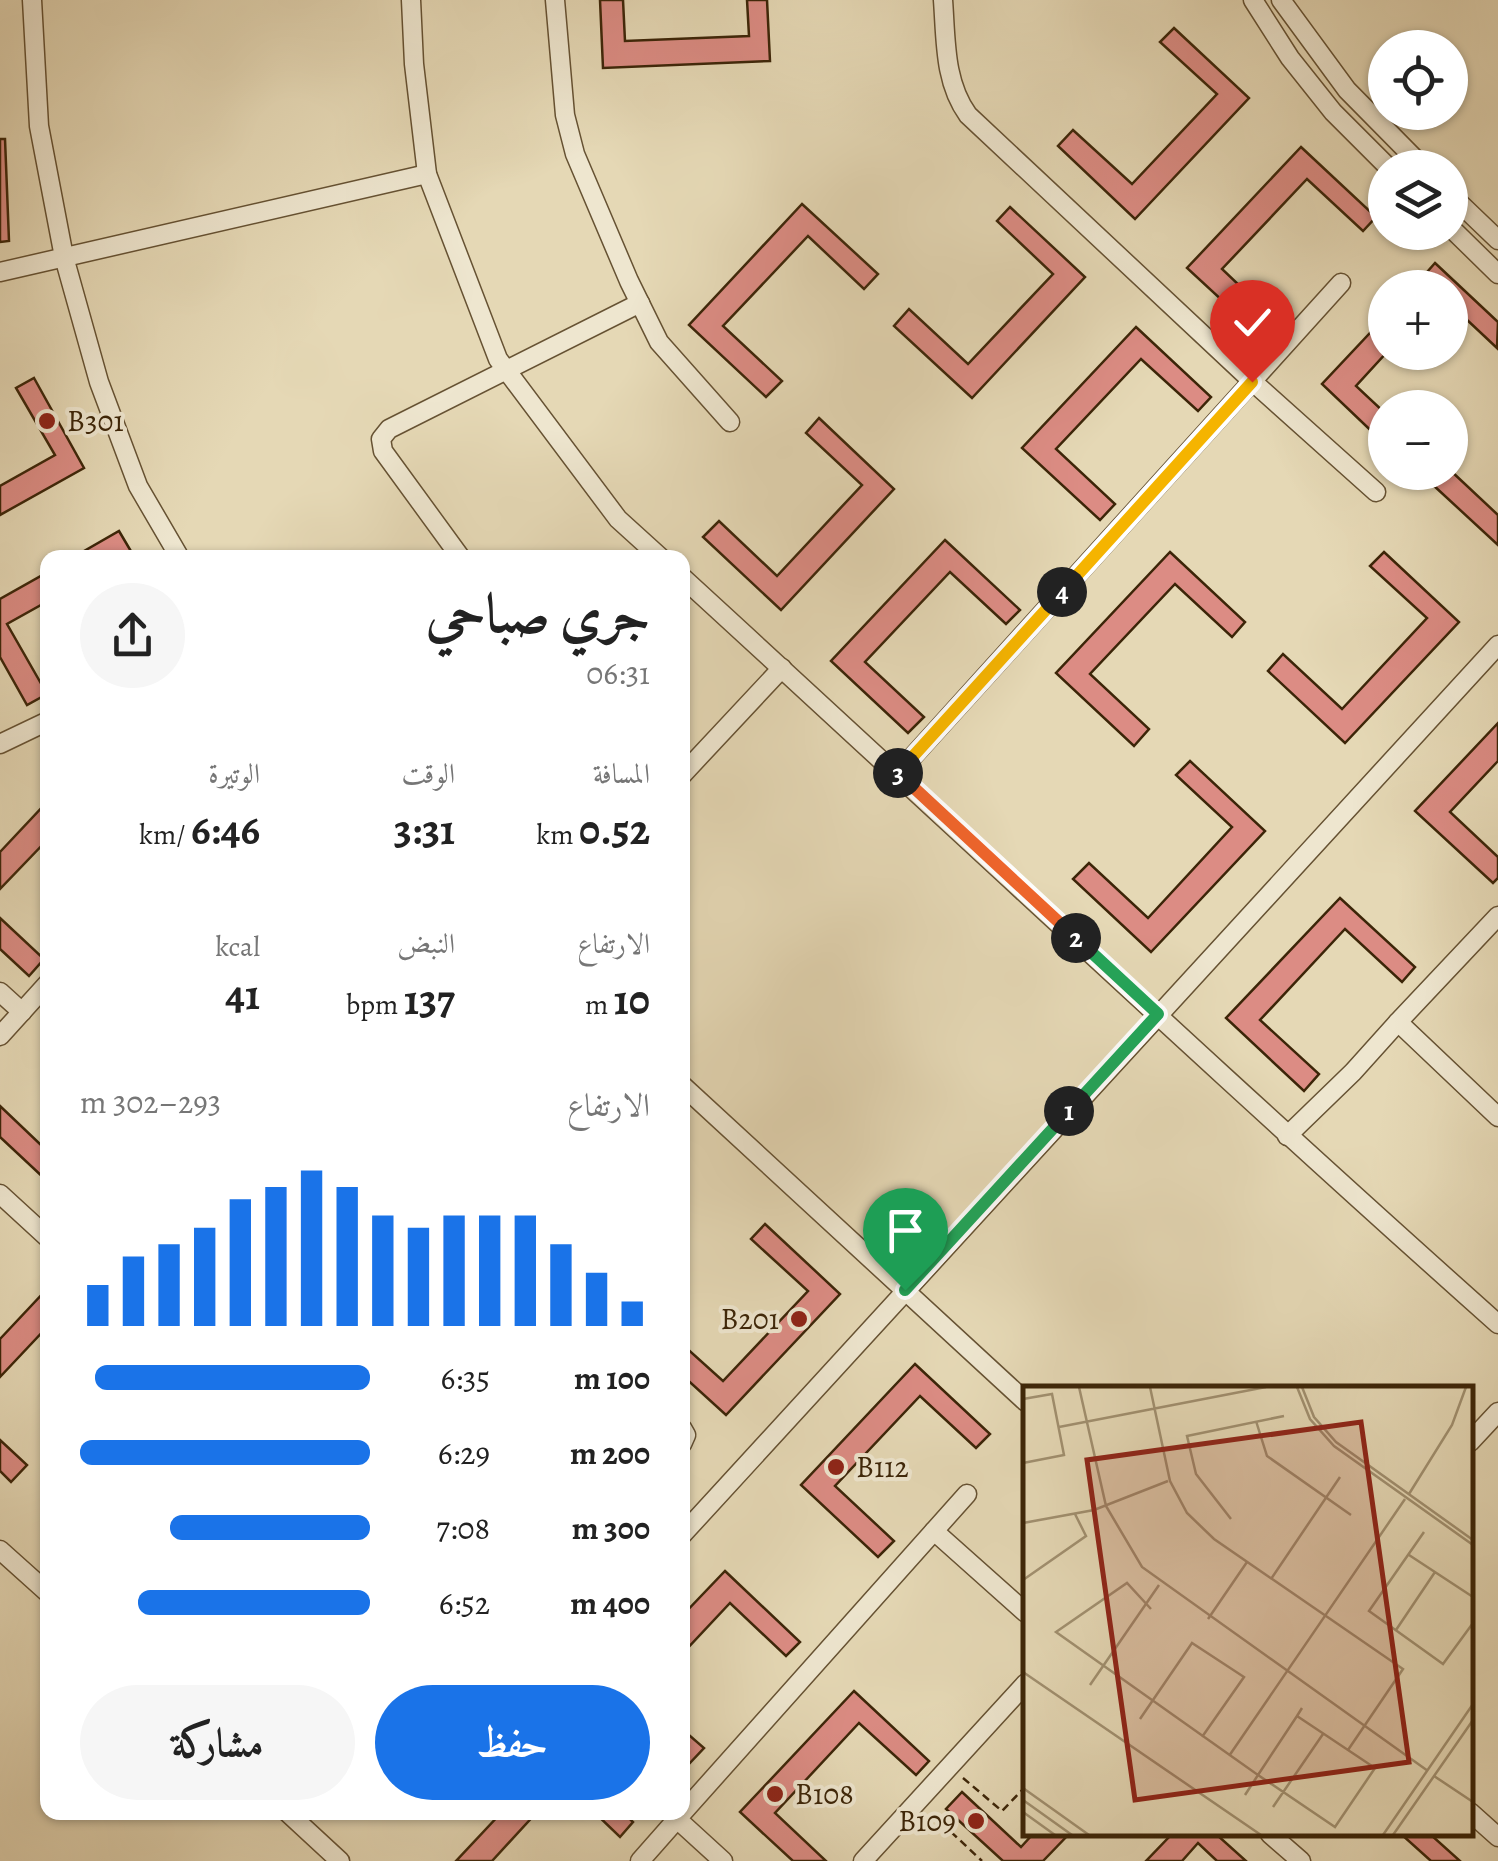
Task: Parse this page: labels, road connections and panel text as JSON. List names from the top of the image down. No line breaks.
{"places":["B301","B201","B112","B108","B109"],"page":{"map_buttons":["+","−"],"heading":["جري صباحي","06:31"],"pins":["4","3","2","1"],"stats":[["المسافة","0.52 km"],["الوقت","3:31"],["الوتيرة","6:46 /km"],["الارتفاع","10 m"],["النبض","137 bpm"],["kcal","41"]],"chart":["الارتفاع","293–302 m"],"list":[{"name":"100 m","note":"6:35"},{"name":"200 m","note":"6:29"},{"name":"300 m","note":"7:08"},{"name":"400 m","note":"6:52"}],"buttons":["حفظ","مشاركة"]}}
